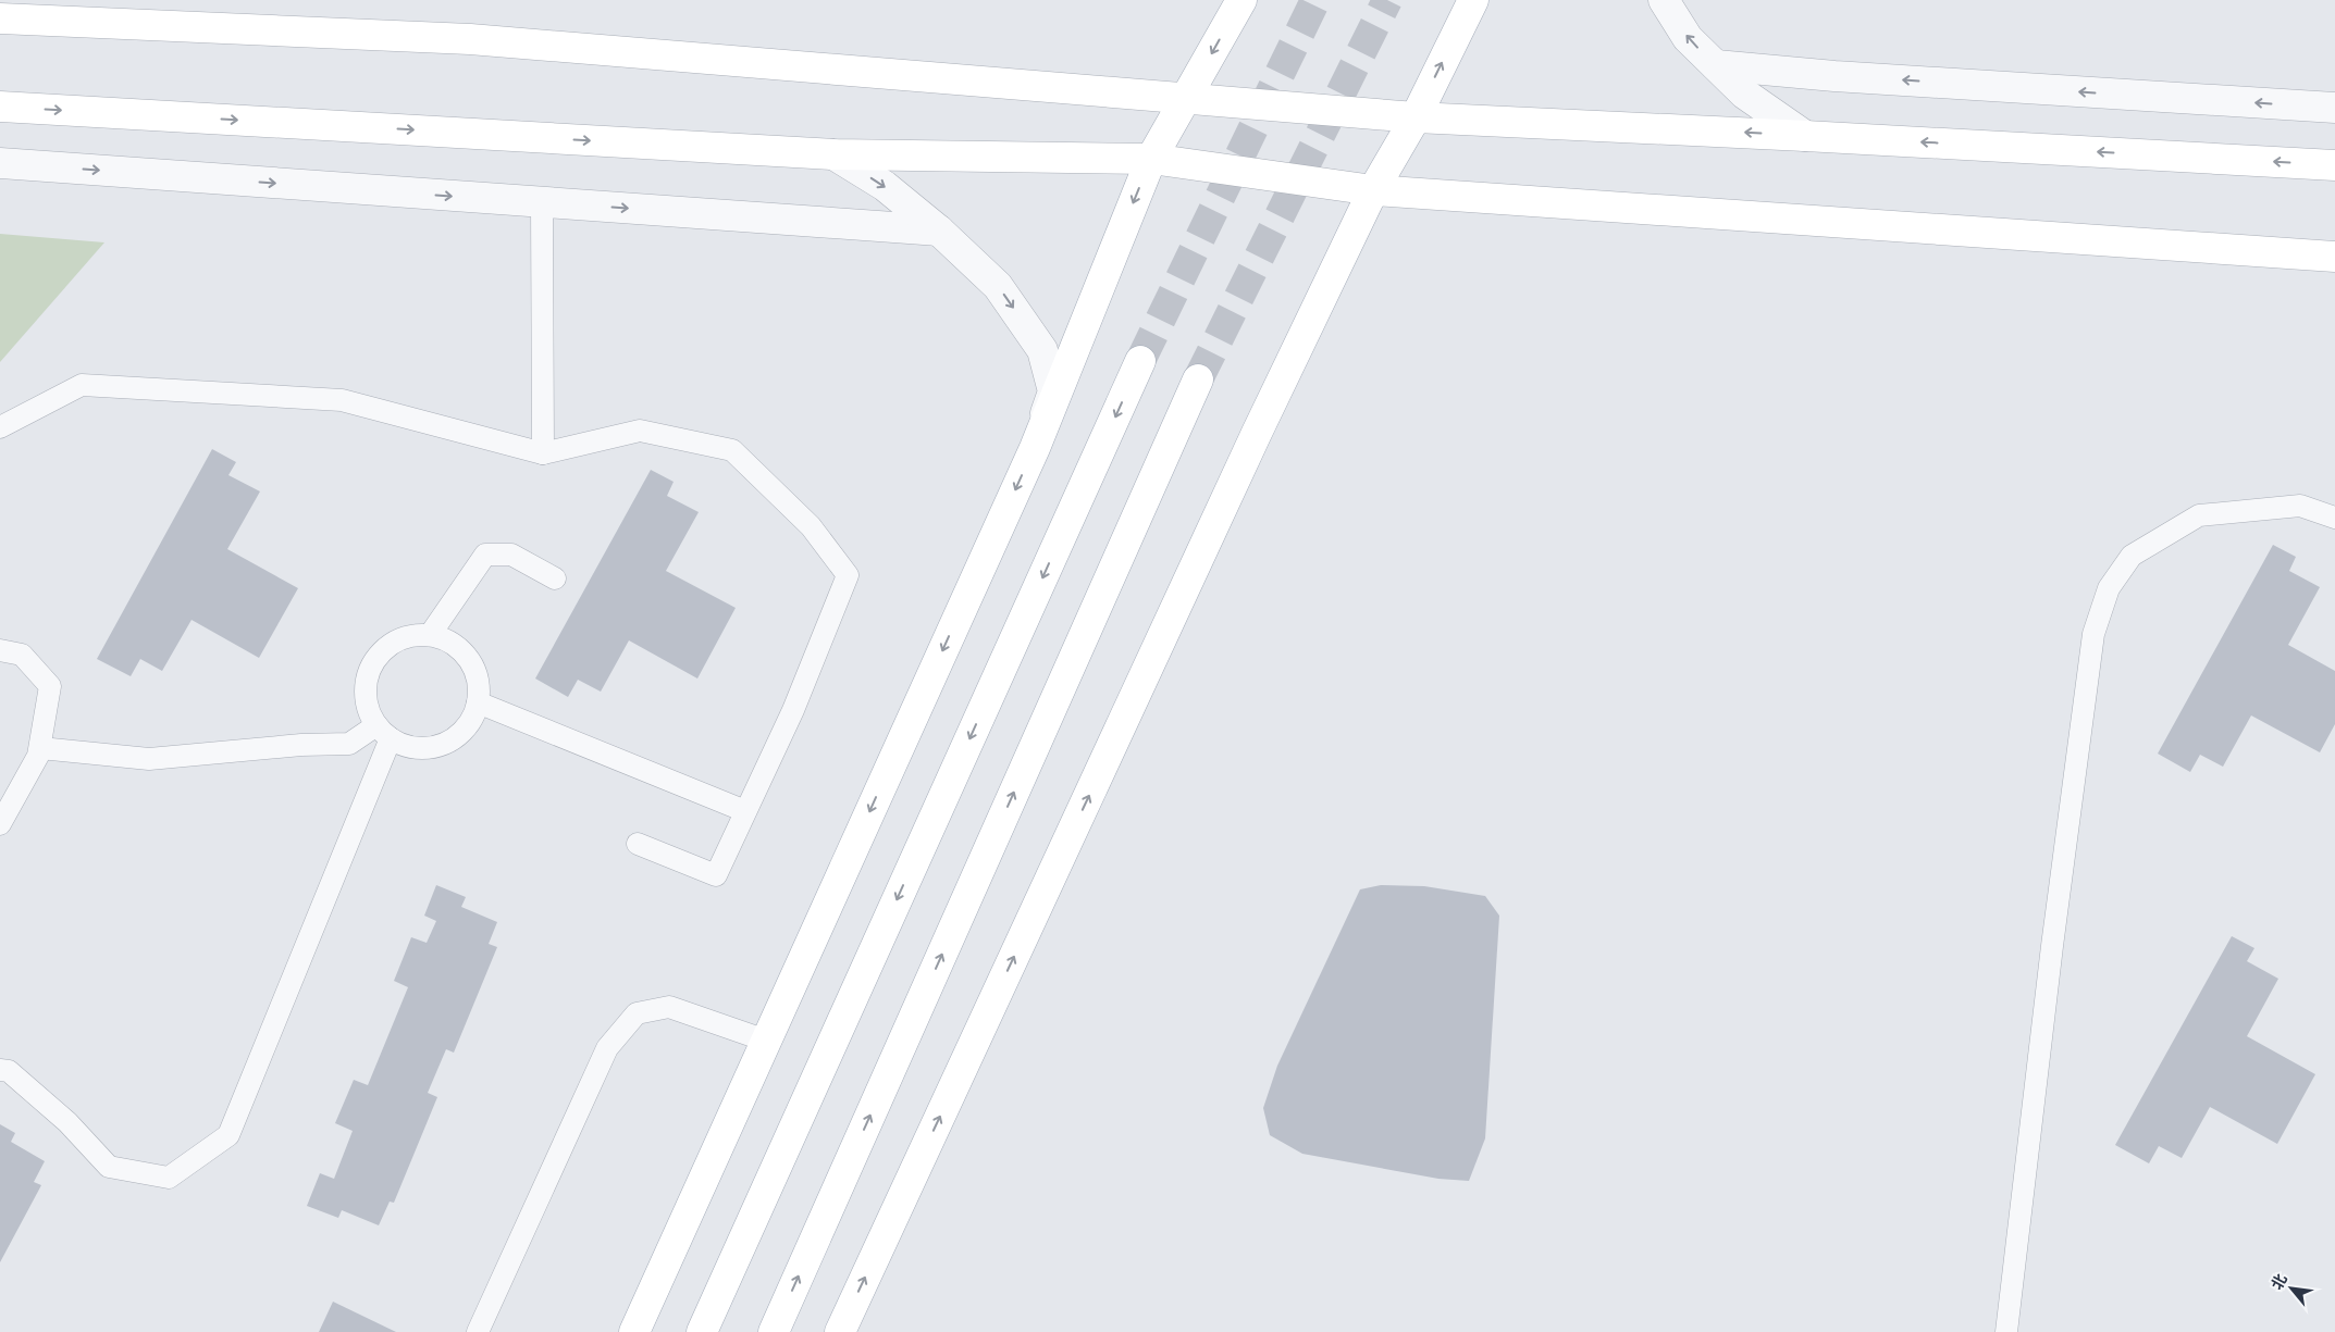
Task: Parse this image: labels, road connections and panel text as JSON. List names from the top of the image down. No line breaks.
{"north":"top left"}
